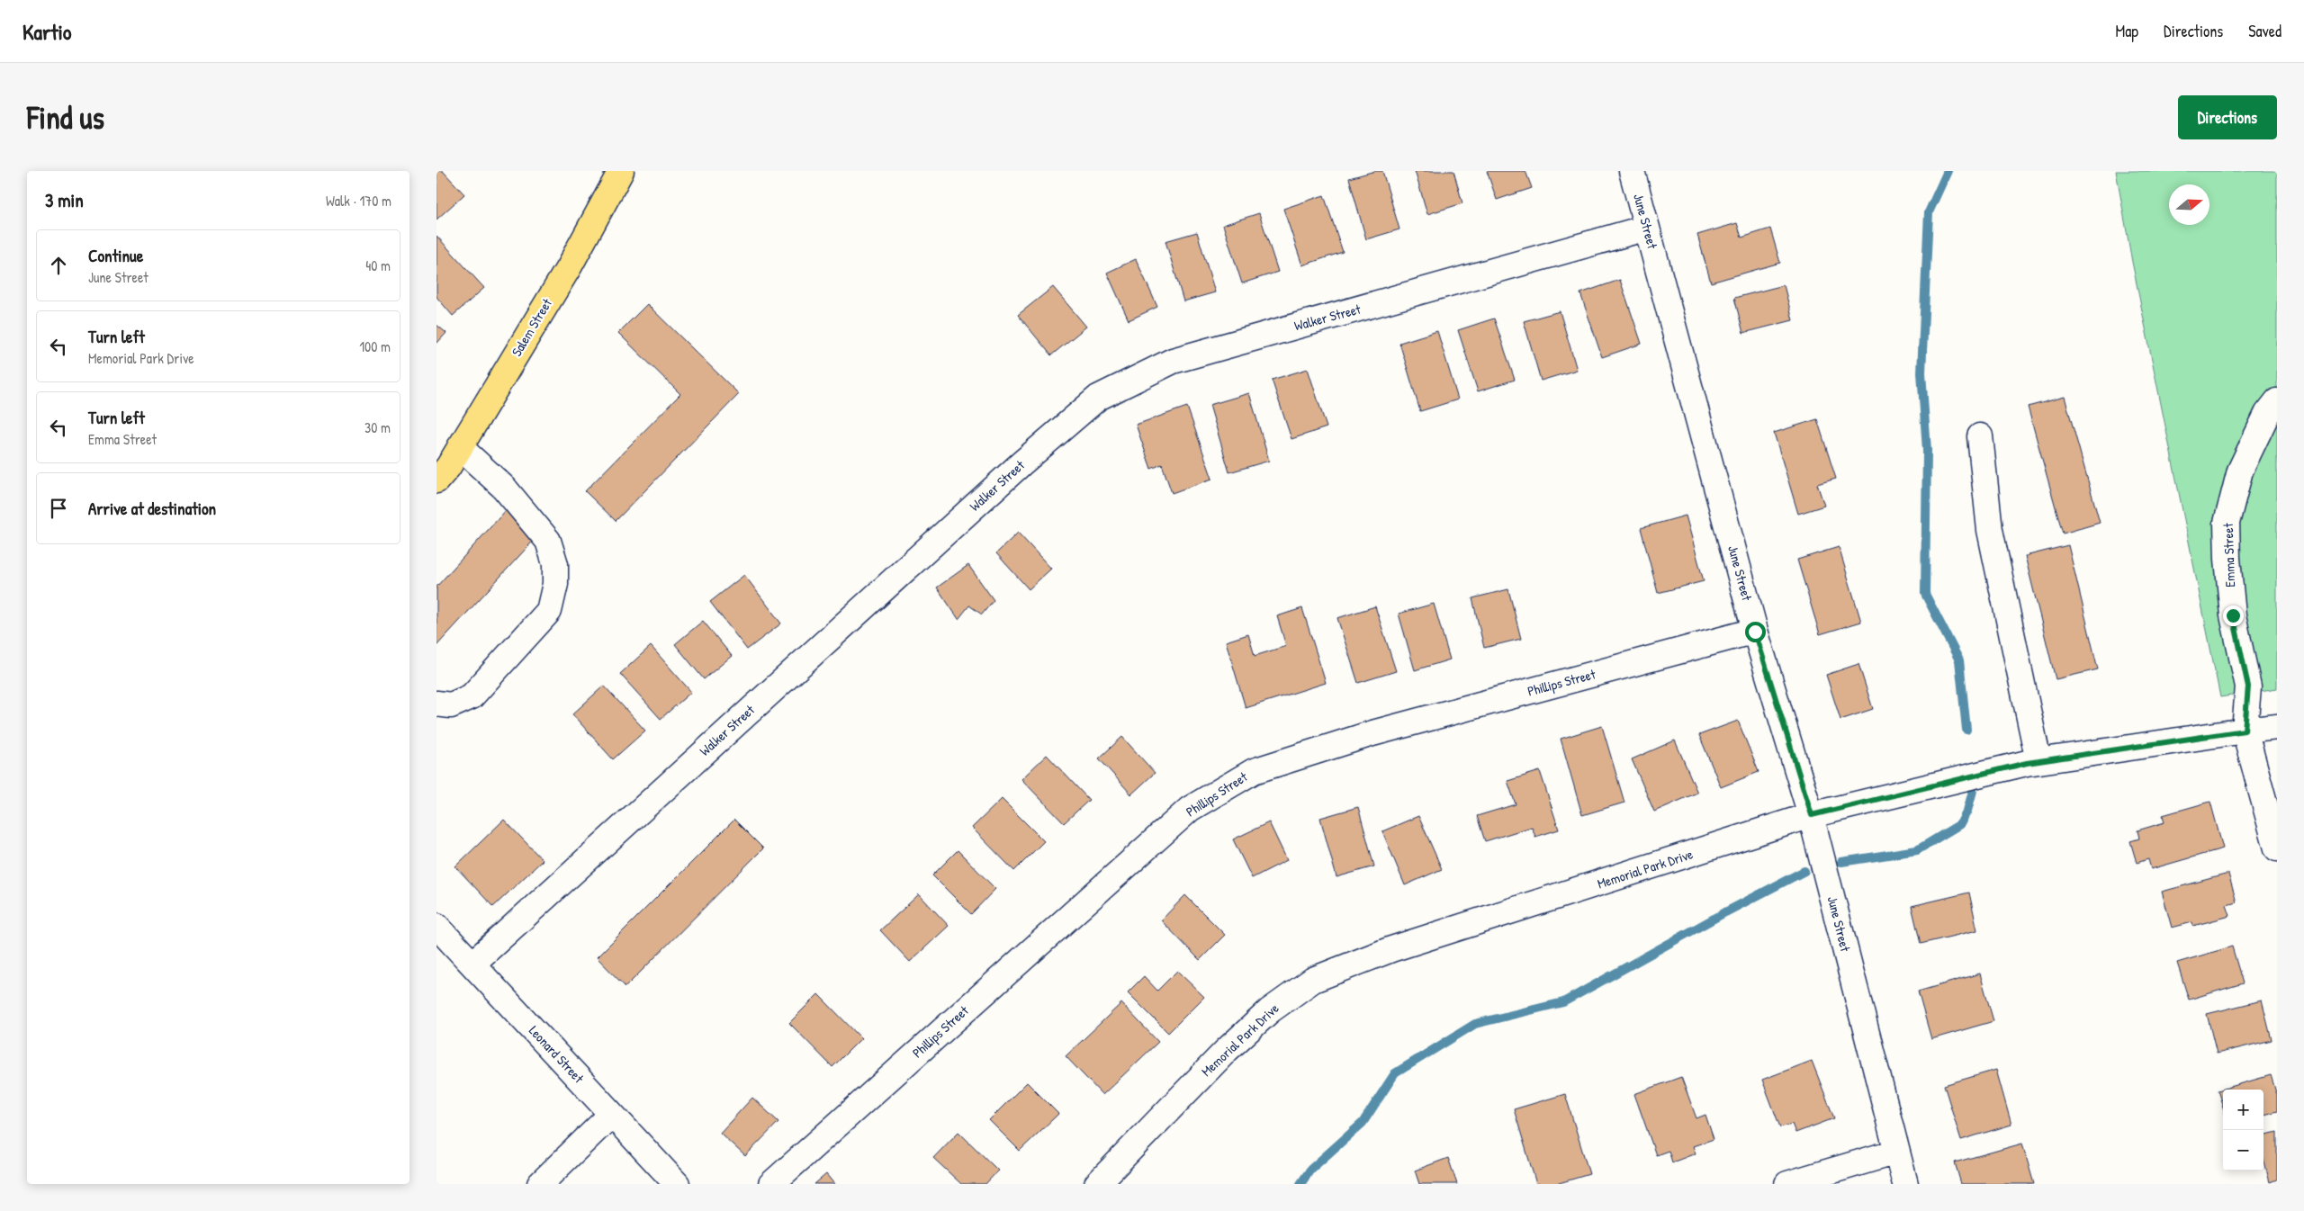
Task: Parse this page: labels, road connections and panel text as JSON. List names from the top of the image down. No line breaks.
{"streets":{"main road":["Salem Street"],"street":["June Street","Walker Street","Emma Street","Phillips Street","Memorial Park Drive","Leonard Street"]},"crossings":[["June Street","Walker Street"],["June Street","Phillips Street"],["June Street","Memorial Park Drive"],["Walker Street","Leonard Street"],["Emma Street","Memorial Park Drive"]],"north":"right","page":{"header":"Kartio","nav":["Map","Directions","Saved"],"buttons":"Directions","title":"Find us","heading":["3 min","Walk · 170 m"],"list":[["Continue","June Street","40 m"],["Turn left","Memorial Park Drive","100 m"],["Turn left","Emma Street","30 m"],"Arrive at destination"],"map_buttons":["+","−"]}}
